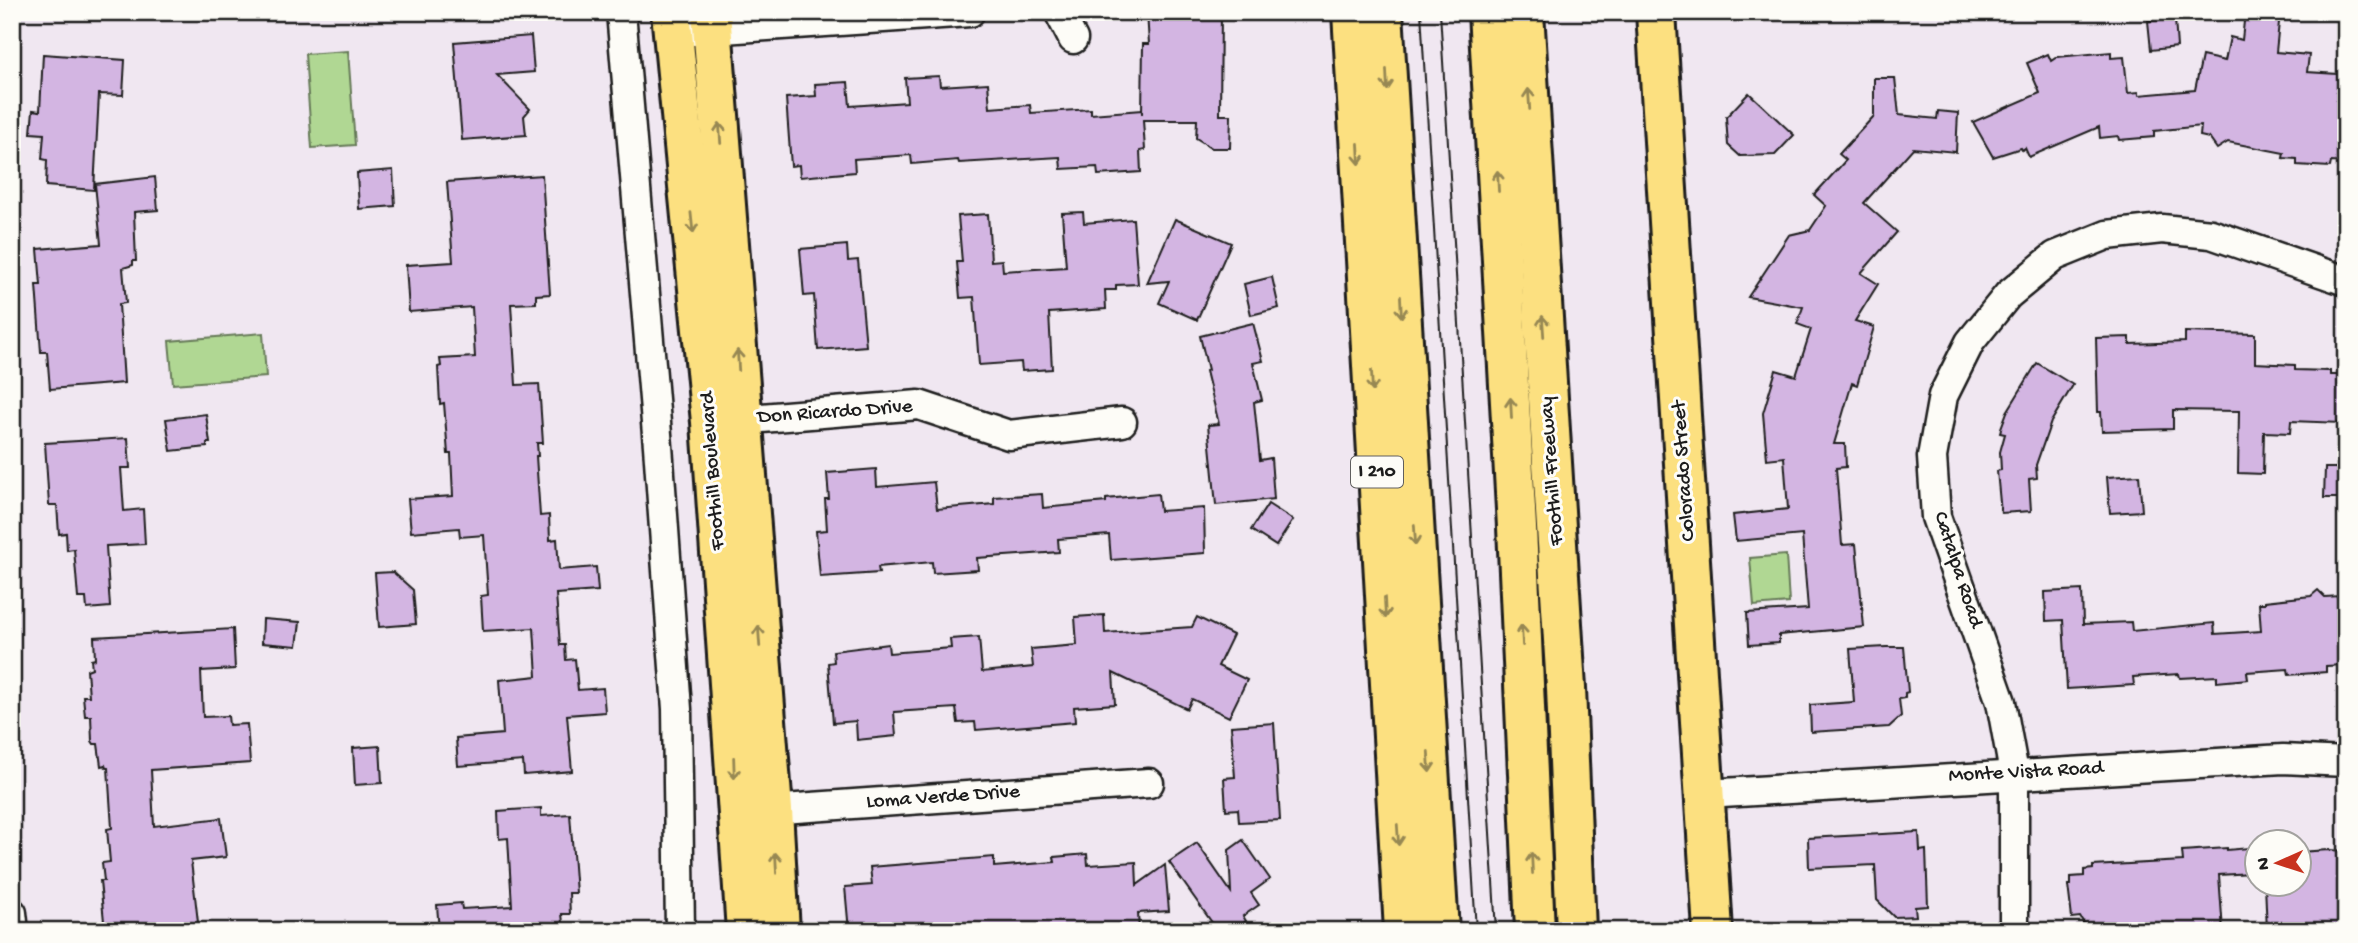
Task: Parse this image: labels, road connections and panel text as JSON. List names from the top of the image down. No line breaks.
{"streets":{"main road":["Foothill Boulevard","Foothill Freeway","Colorado Street","I 210"],"street":["Don Ricardo Drive","Catalpa Road","Monte Vista Road","Loma Verde Drive"]},"crossings":[["Don Ricardo Drive","Foothill Boulevard"],["Foothill Boulevard","Loma Verde Drive"],["Colorado Street","Monte Vista Road"],["Catalpa Road","Monte Vista Road"]],"north":"left"}
